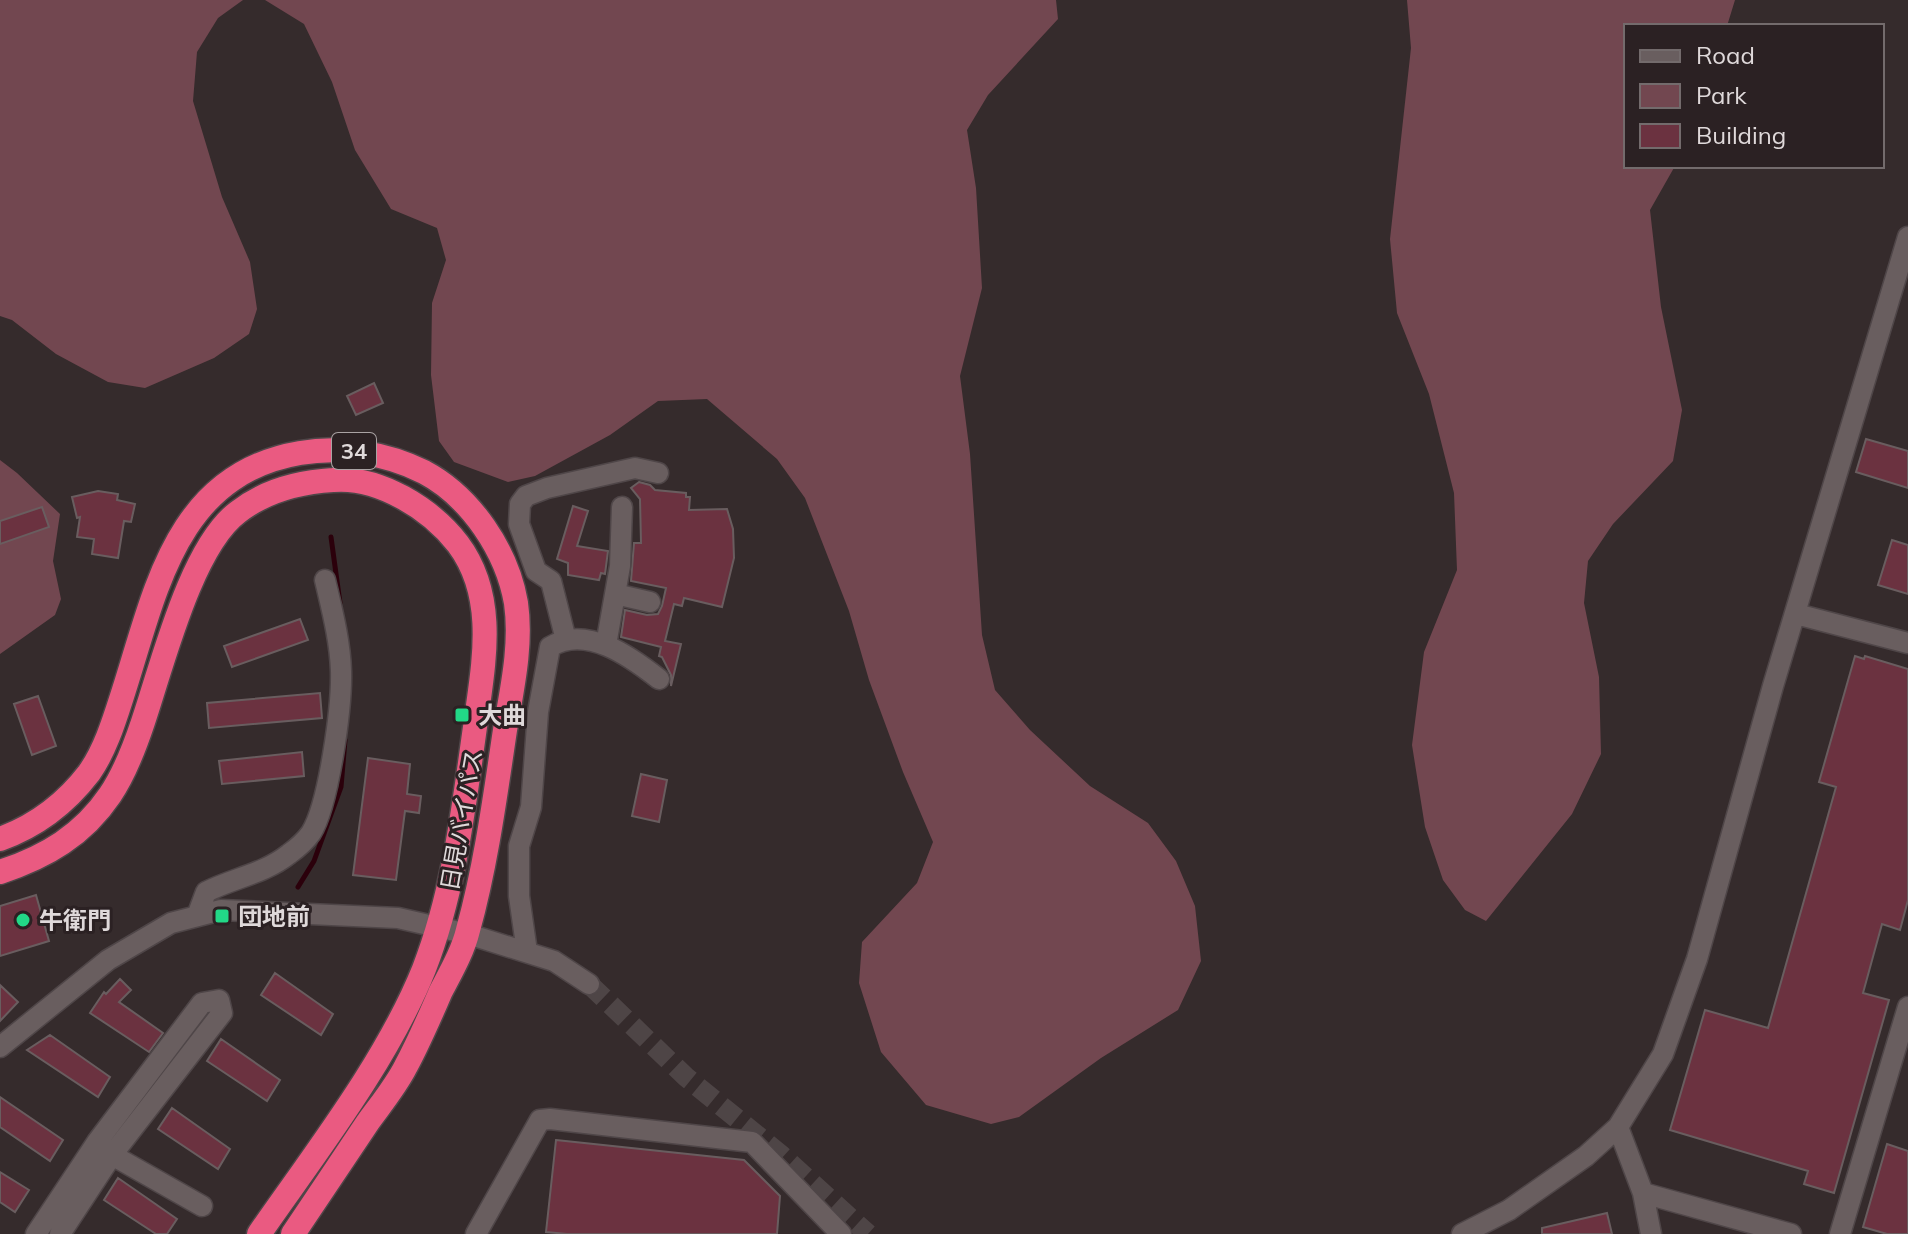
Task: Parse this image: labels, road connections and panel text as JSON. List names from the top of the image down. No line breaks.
{"streets":{"highway":["34","日見バイパス"]},"places":{"transit":["大曲","団地前"],"other":["牛衛門"]},"legend":["Road","Park","Building"]}
